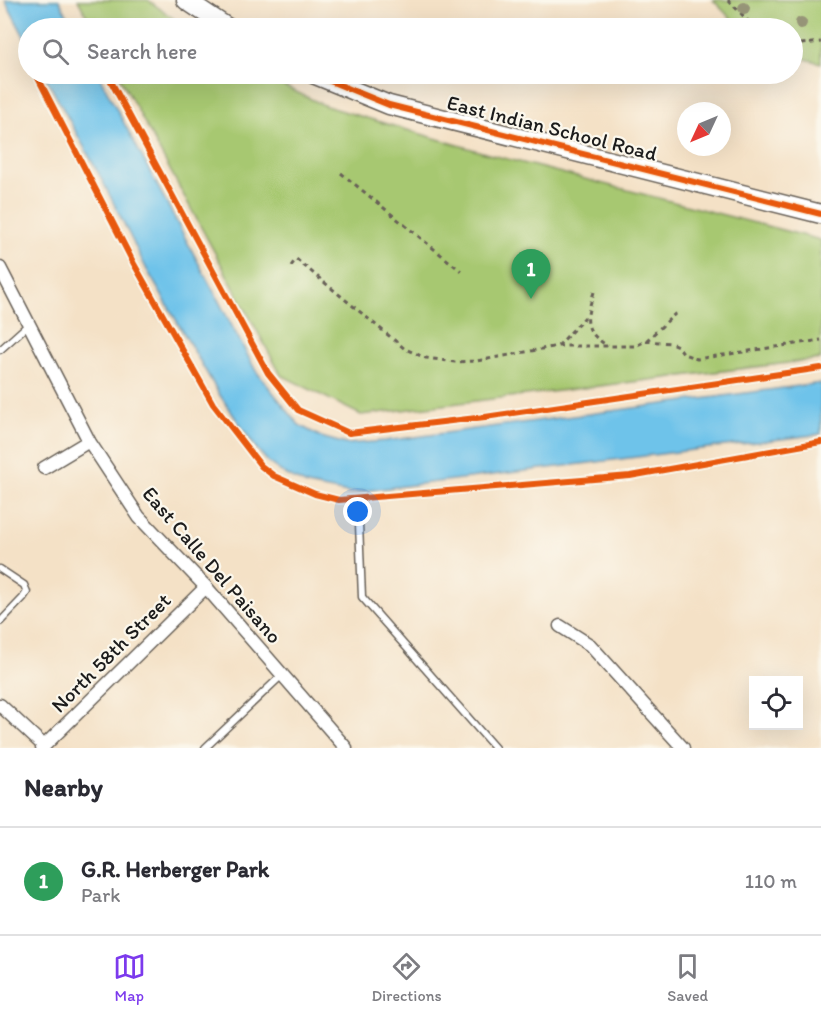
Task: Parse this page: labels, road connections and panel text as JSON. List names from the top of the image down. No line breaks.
{"streets":{"main road":["East Indian School Road"],"street":["East Calle Del Paisano","North 58th Street"]},"crossings":[["East Calle Del Paisano","North 58th Street"]],"north":"bottom left","page":{"search":"Search here","pins":"1","heading":"Nearby","list":[{"mark":"1","name":"G.R. Herberger Park","note":"Park","value":"110 m"}],"nav":["Map","Directions","Saved"]}}
